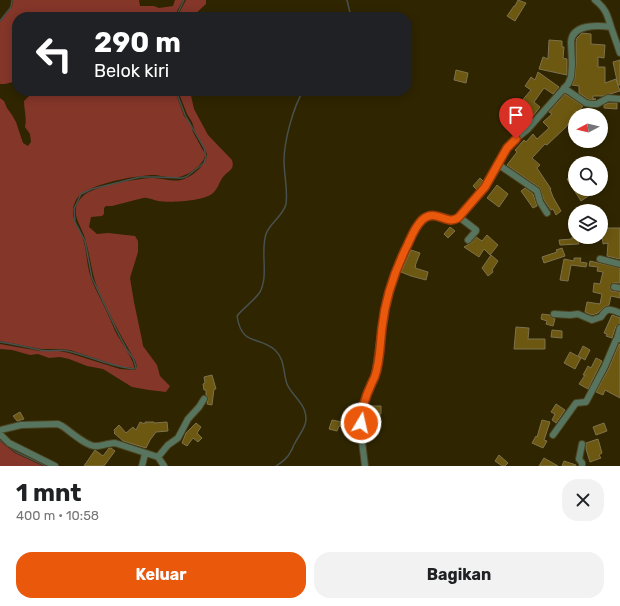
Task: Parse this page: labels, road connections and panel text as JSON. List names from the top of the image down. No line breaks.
{"north":"left","page":{"turn":["290 m","Belok kiri"],"heading":["1 mnt","400 m · 10:58"],"buttons":["Keluar","Bagikan"]}}
